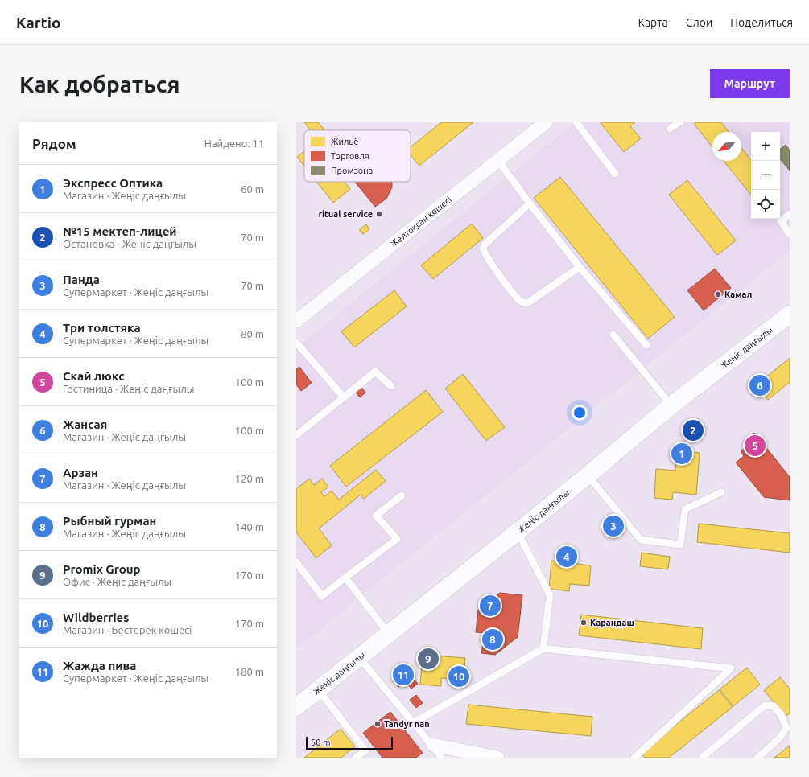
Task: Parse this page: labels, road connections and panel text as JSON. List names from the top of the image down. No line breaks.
{"streets":{"main road":["Жеңіс даңғылы"],"street":["Желтоқсан көшесі"]},"places":["ritual service","Камал","Карандаш","Tandyr nan"],"legend":["Жильё","Торговля","Промзона"],"scale_bar":"50 m","north":"bottom left","page":{"header":"Kartio","nav":["Карта","Слои","Поделиться"],"buttons":"Маршрут","title":"Как добраться","heading":["Рядом","Найдено: 11"],"map_buttons":["+","−"],"list":[{"mark":"1","name":"Экспресс Оптика","note":"Магазин · Жеңіс даңғылы","value":"60 m"},{"mark":"2","name":"№15 мектеп-лицей","note":"Остановка · Жеңіс даңғылы","value":"70 m"},{"mark":"3","name":"Панда","note":"Супермаркет · Жеңіс даңғылы","value":"70 m"},{"mark":"4","name":"Три толстяка","note":"Супермаркет · Жеңіс даңғылы","value":"80 m"},{"mark":"5","name":"Скай люкс","note":"Гостиница · Жеңіс даңғылы","value":"100 m"},{"mark":"6","name":"Жансая","note":"Магазин · Жеңіс даңғылы","value":"100 m"},{"mark":"7","name":"Арзан","note":"Магазин · Жеңіс даңғылы","value":"120 m"},{"mark":"8","name":"Рыбный гурман","note":"Магазин · Жеңіс даңғылы","value":"140 m"},{"mark":"9","name":"Promix Group","note":"Офис · Жеңіс даңғылы","value":"170 m"},{"mark":"10","name":"Wildberries","note":"Магазин · Бестерек көшесі","value":"170 m"},{"mark":"11","name":"Жажда пива","note":"Супермаркет · Жеңіс даңғылы","value":"180 m"}],"pins":["6","2","5","1","3","4","7","8","9","11","10"],"scale":"50 m"}}
